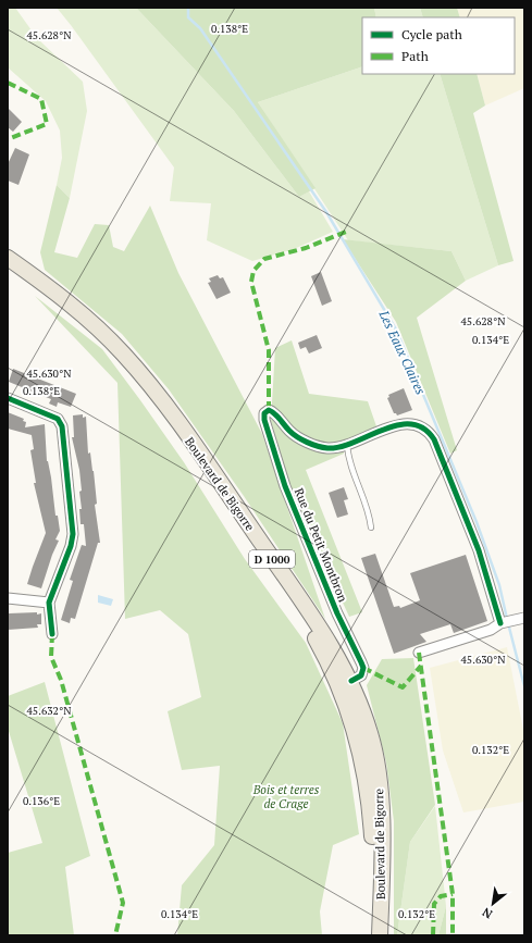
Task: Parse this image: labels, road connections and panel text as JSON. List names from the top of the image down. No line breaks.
{"streets":{"main road":["Boulevard de Bigorre","D 1000"],"street":["Rue du Petit Montbron"]},"crossings":[["Boulevard de Bigorre","Rue du Petit Montbron"]],"water":["Les Eaux Claires"],"parks":["Bois et terres de Crage"],"legend":["Cycle path","Path"],"north":"bottom left","coordinates":["0.138°E","45.628°N","0.134°E","45.630°N","45.632°N","0.132°E","0.136°E"]}
